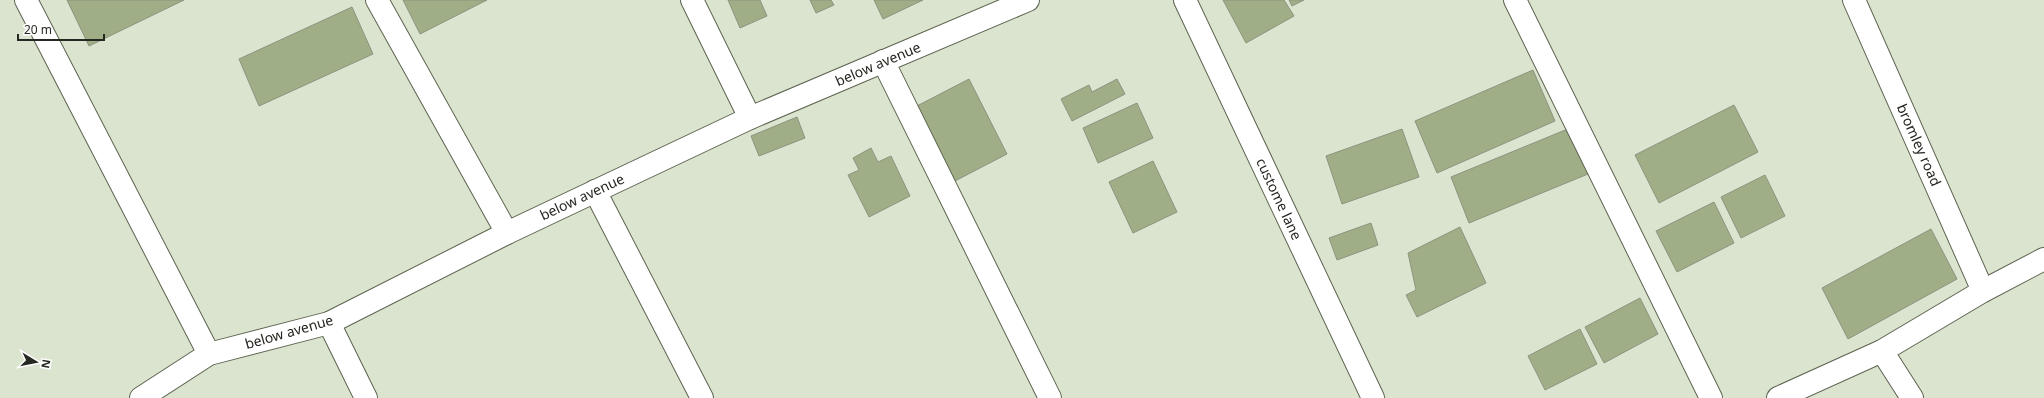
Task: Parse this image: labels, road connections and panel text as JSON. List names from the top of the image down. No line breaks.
{"streets":{"street":["below avenue","bromley road","custome lane"]},"scale_bar":"20 m","north":"right"}
